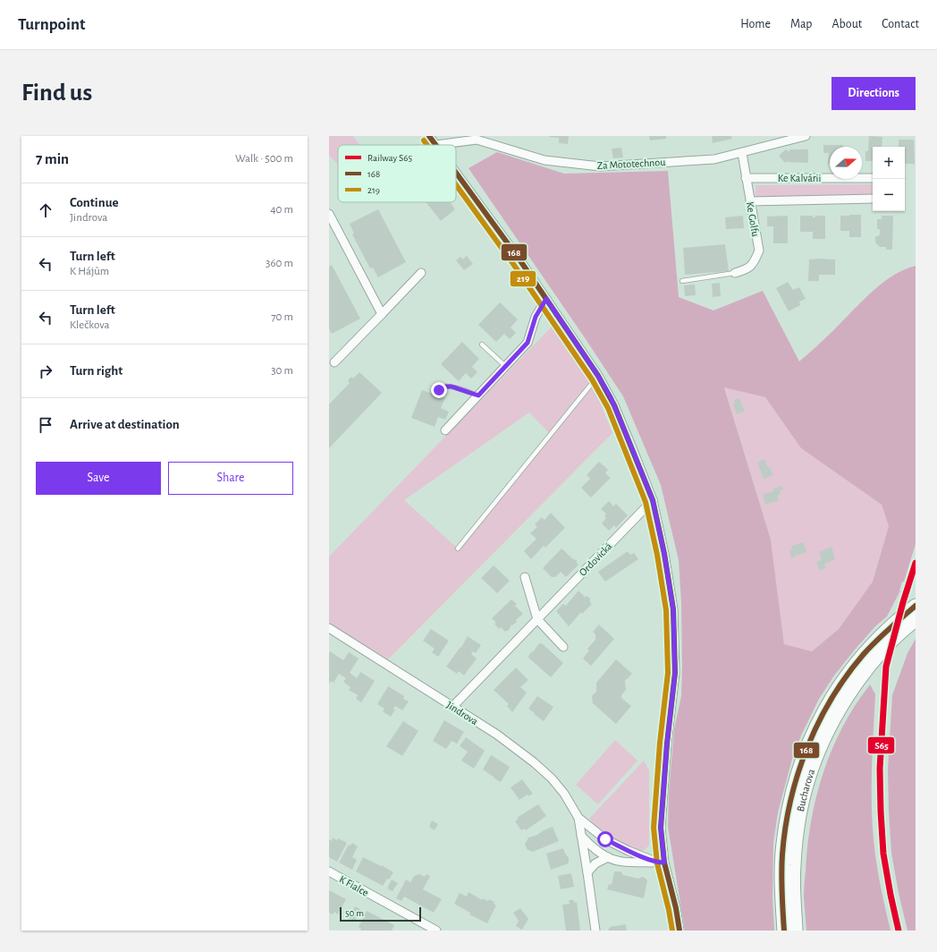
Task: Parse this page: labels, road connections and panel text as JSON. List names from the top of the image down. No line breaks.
{"streets":{"main road":["Bucharova"],"street":["Za Mototechnou","Ke Kalvárii","Ke Golfu","Ordovická","Jindrova","K Fialce"]},"crossings":[["Za Mototechnou","Ke Golfu"],["Ke Kalvárii","Ke Golfu"],["Ordovická","Jindrova"]],"lines":["transit line 168","transit line 219","rail line S65"],"legend":["Railway S65","168","219"],"scale_bar":"50 m","north":"right","page":{"header":"Turnpoint","nav":["Home","Map","About","Contact"],"buttons":["Directions",["Save","Share"]],"title":"Find us","heading":["7 min","Walk · 500 m"],"map_buttons":["+","−"],"list":[["Continue","Jindrova","40 m"],["Turn left","K Hájům","360 m"],["Turn left","Klečkova","70 m"],["Turn right","30 m"],"Arrive at destination"],"scale":"50 m"}}
